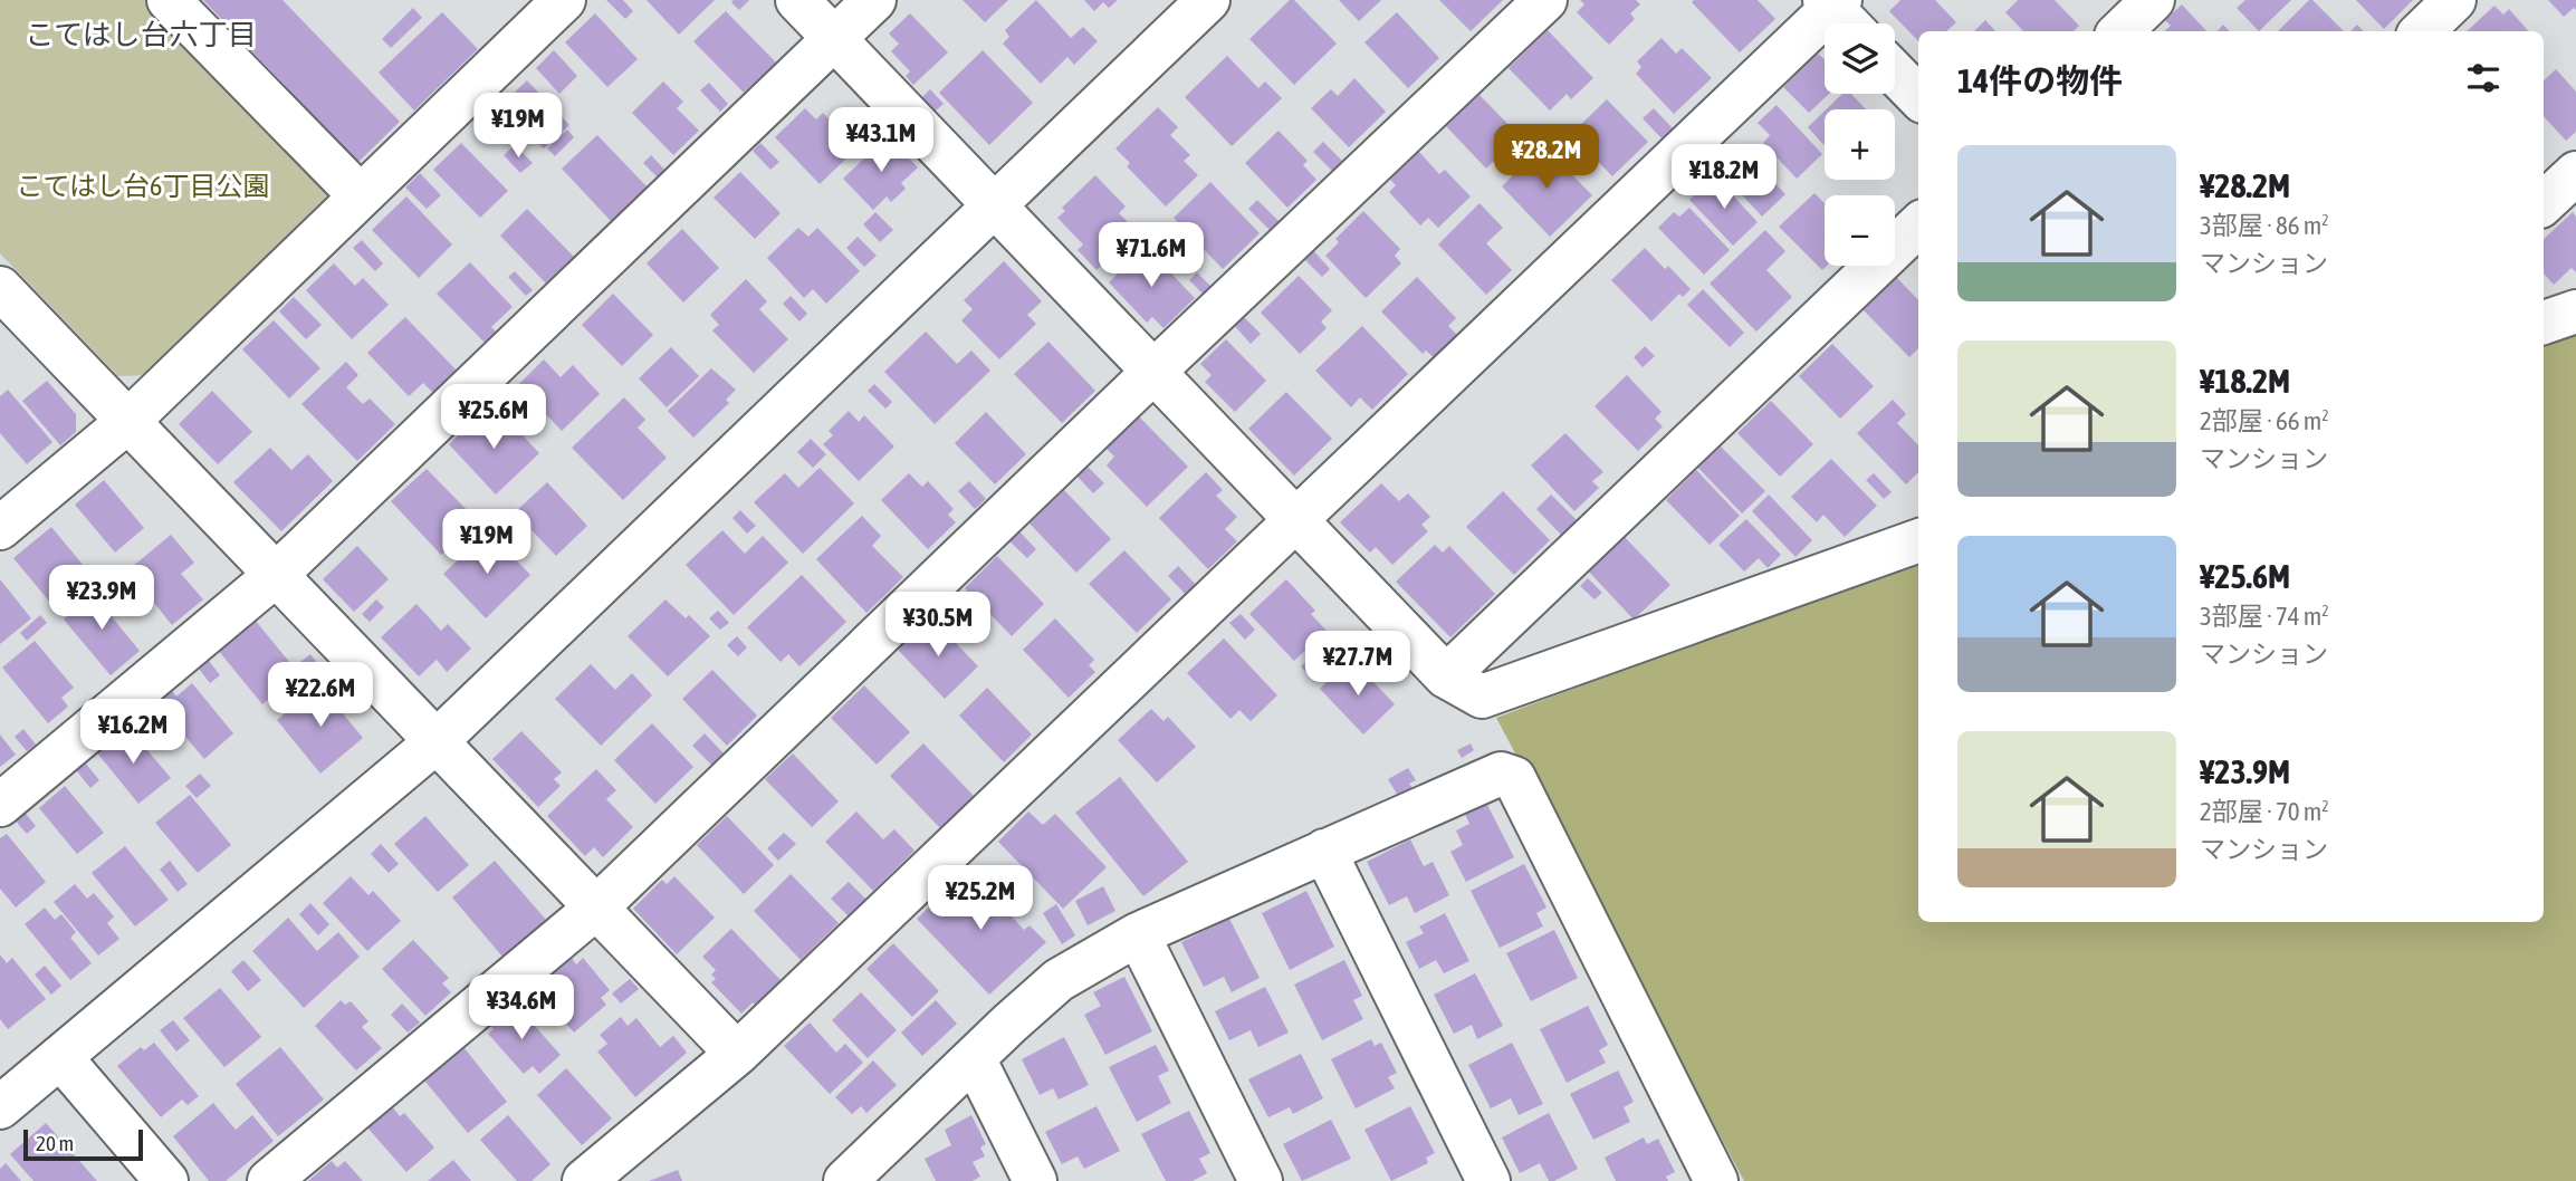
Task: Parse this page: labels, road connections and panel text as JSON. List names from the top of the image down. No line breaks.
{"districts":["こてはし台六丁目"],"parks":["こてはし台6丁目公園"],"scale_bar":"20 m","page":{"map_buttons":["+","−"],"heading":"14件の物件","price":["¥19M","¥43.1M","¥28.2M","¥18.2M","¥71.6M","¥25.6M","¥19M","¥23.9M","¥30.5M","¥27.7M","¥22.6M","¥16.2M","¥25.2M","¥34.6M"],"list":[{"name":"¥28.2M","note":"3部屋 · 86 m² · マンション"},{"name":"¥18.2M","note":"2部屋 · 66 m² · マンション"},{"name":"¥25.6M","note":"3部屋 · 74 m² · マンション"},{"name":"¥23.9M","note":"2部屋 · 70 m² · マンション"}],"scale":"20 m"}}
